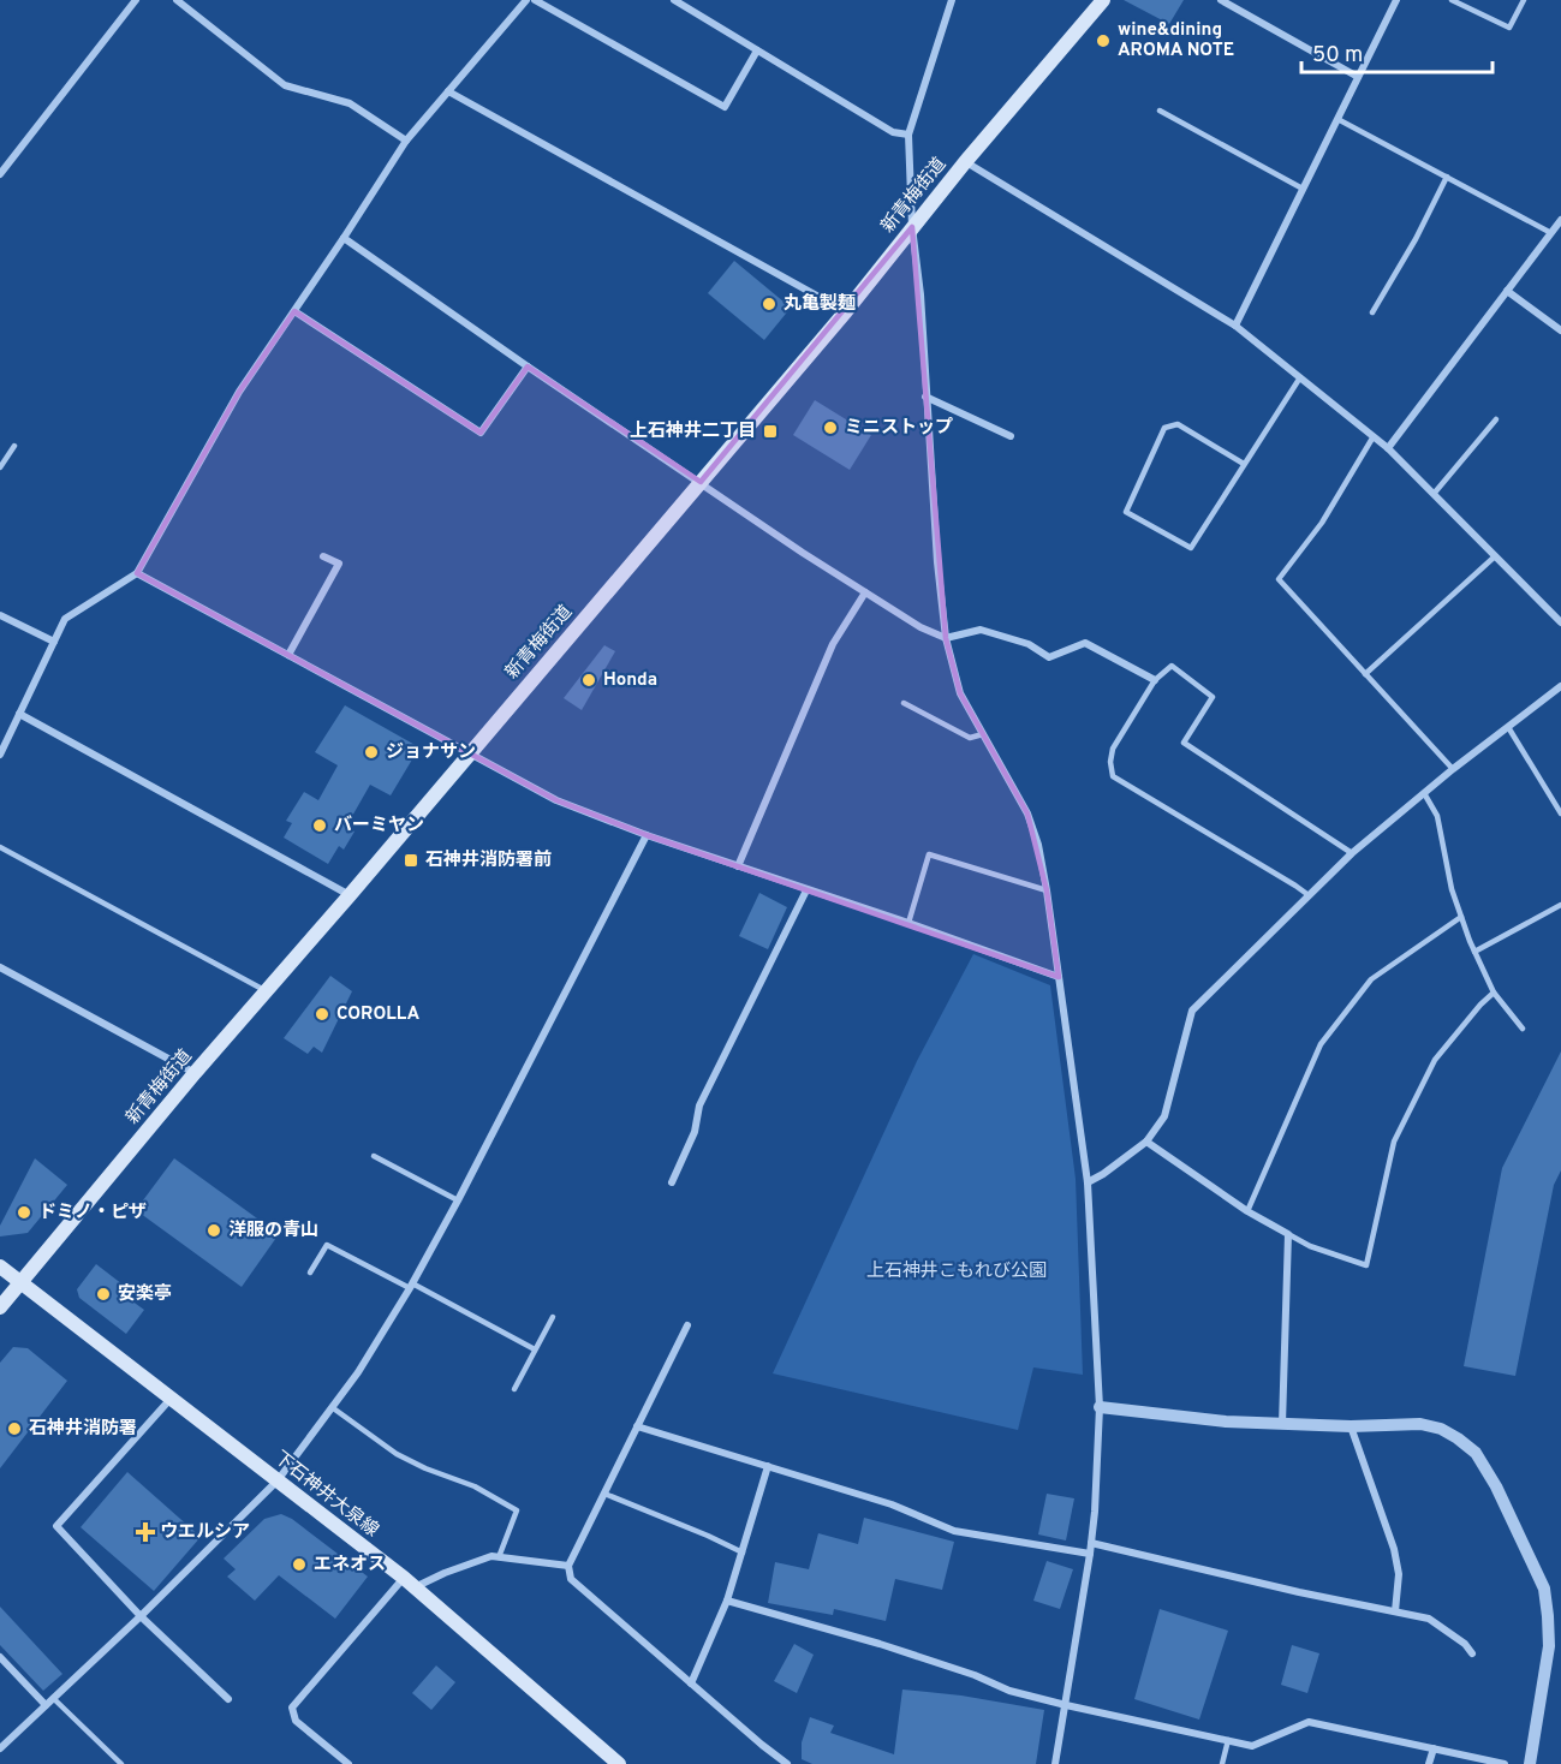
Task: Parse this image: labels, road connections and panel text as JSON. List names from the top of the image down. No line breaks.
{"streets":{"main road":["新青梅街道","下石神井大泉線"]},"crossings":[["新青梅街道","下石神井大泉線"]],"parks":["上石神井こもれび公園"],"places":{"other":["wine&dining AROMA NOTE","丸亀製麺","ミニストップ","Honda","ジョナサン","バーミヤン","COROLLA","ドミノ・ピザ","洋服の青山","安楽亭","石神井消防署","エネオス"],"transit":["上石神井二丁目","石神井消防署前"],"health":["ウエルシア"]},"scale_bar":"50 m"}
